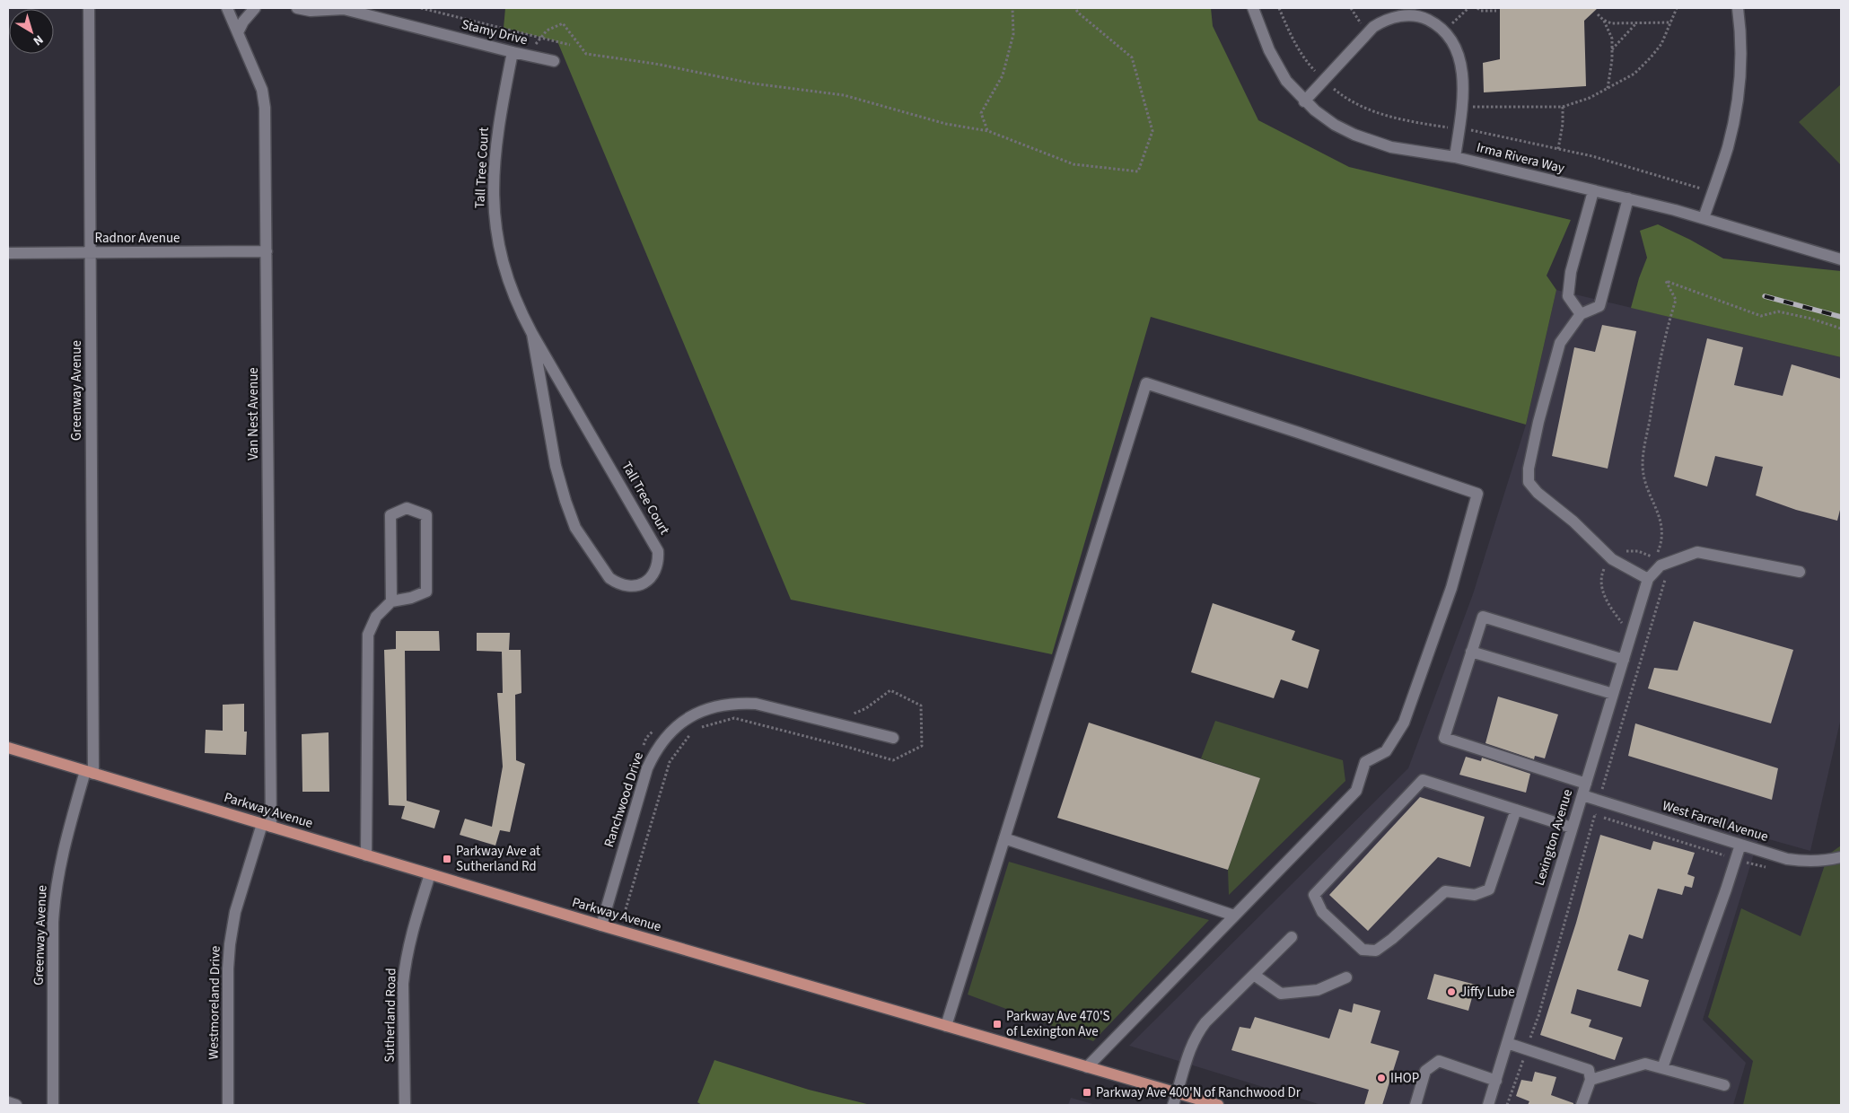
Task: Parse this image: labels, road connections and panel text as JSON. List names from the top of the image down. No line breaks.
{"streets":{"main road":["Parkway Avenue"],"street":["Stamy Drive","Irma Rivera Way","Tall Tree Court","Radnor Avenue","Greenway Avenue","Van Nest Avenue","Ranchwood Drive","West Farrell Avenue","Lexington Avenue","Westmoreland Drive","Sutherland Road"]},"crossings":[["Stamy Drive","Tall Tree Court"],["Radnor Avenue","Greenway Avenue"],["Radnor Avenue","Van Nest Avenue"],["Greenway Avenue","Parkway Avenue"],["Van Nest Avenue","Parkway Avenue"],["Van Nest Avenue","Westmoreland Drive"],["Ranchwood Drive","Parkway Avenue"],["Parkway Avenue","Westmoreland Drive"],["Parkway Avenue","Sutherland Road"],["West Farrell Avenue","Lexington Avenue"]],"places":{"transit":["Parkway Ave at Sutherland Rd","Parkway Ave 470'S of Lexington Ave","Parkway Ave 400'N of Ranchwood Dr"],"other":["Jiffy Lube","IHOP"]},"north":"bottom right"}
